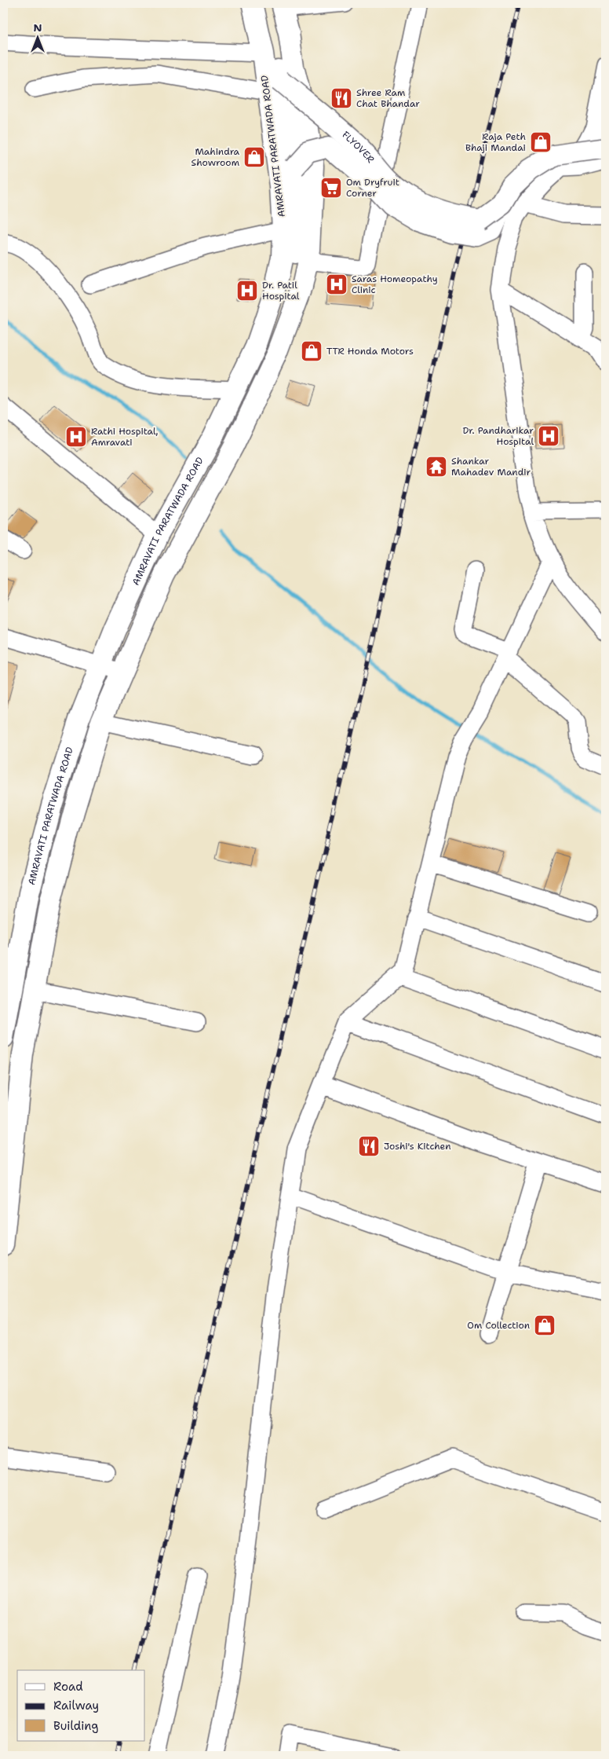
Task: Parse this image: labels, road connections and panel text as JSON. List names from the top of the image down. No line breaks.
{"streets":{"main road":["AMRAVATI PARATWADA ROAD","FLYOVER"]},"crossings":[["AMRAVATI PARATWADA ROAD","FLYOVER"]],"places":{"restaurant":["Shree Ram Chat Bhandar","Joshi's Kitchen"],"shop":["Raja Peth Bhaji Mandai","Mahindra Showroom","TTR Honda Motors","Om Collection"],"supermarket":["Om Dryfruit Corner"],"hospital":["Saras Homeopathy Clinic","Dr. Patil Hospital","Dr. Pandharikar Hospital","Rathi Hospital, Amravati"],"temple":["Shankar Mahadev Mandir"]},"legend":["Road","Railway","Building"],"north":"top"}
